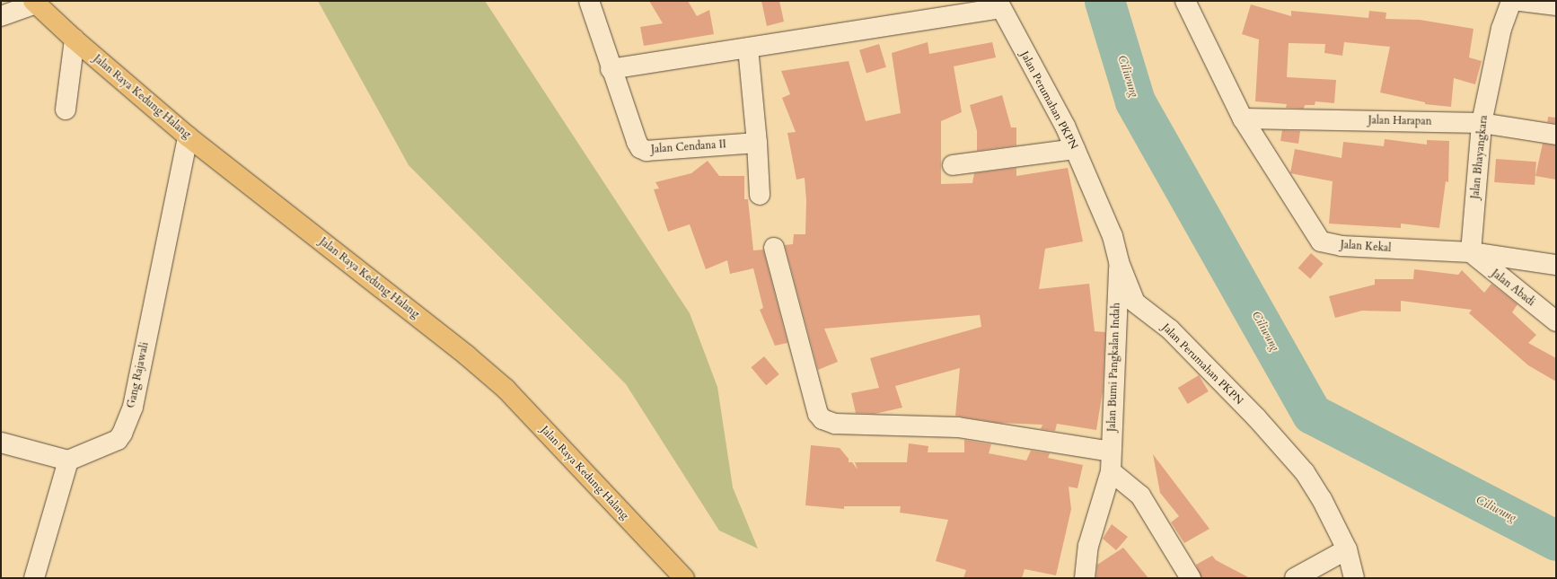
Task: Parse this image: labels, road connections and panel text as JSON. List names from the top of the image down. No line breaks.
{"streets":{"main road":["Jalan Raya Kedung Halang"],"street":["Jalan Perumahan PKPN","Jalan Harapan","Jalan Cendana II","Jalan Bhayangkara","Jalan Kekal","Jalan Abadi","Jalan Bumi Pangkalan Indah","Gang Rajawali"]},"crossings":[["Jalan Raya Kedung Halang","Gang Rajawali"],["Jalan Perumahan PKPN","Jalan Bumi Pangkalan Indah"],["Jalan Harapan","Jalan Bhayangkara"],["Jalan Harapan","Jalan Kekal"],["Jalan Bhayangkara","Jalan Kekal"],["Jalan Bhayangkara","Jalan Abadi"],["Jalan Kekal","Jalan Abadi"]],"water":["Ciliwung"]}
